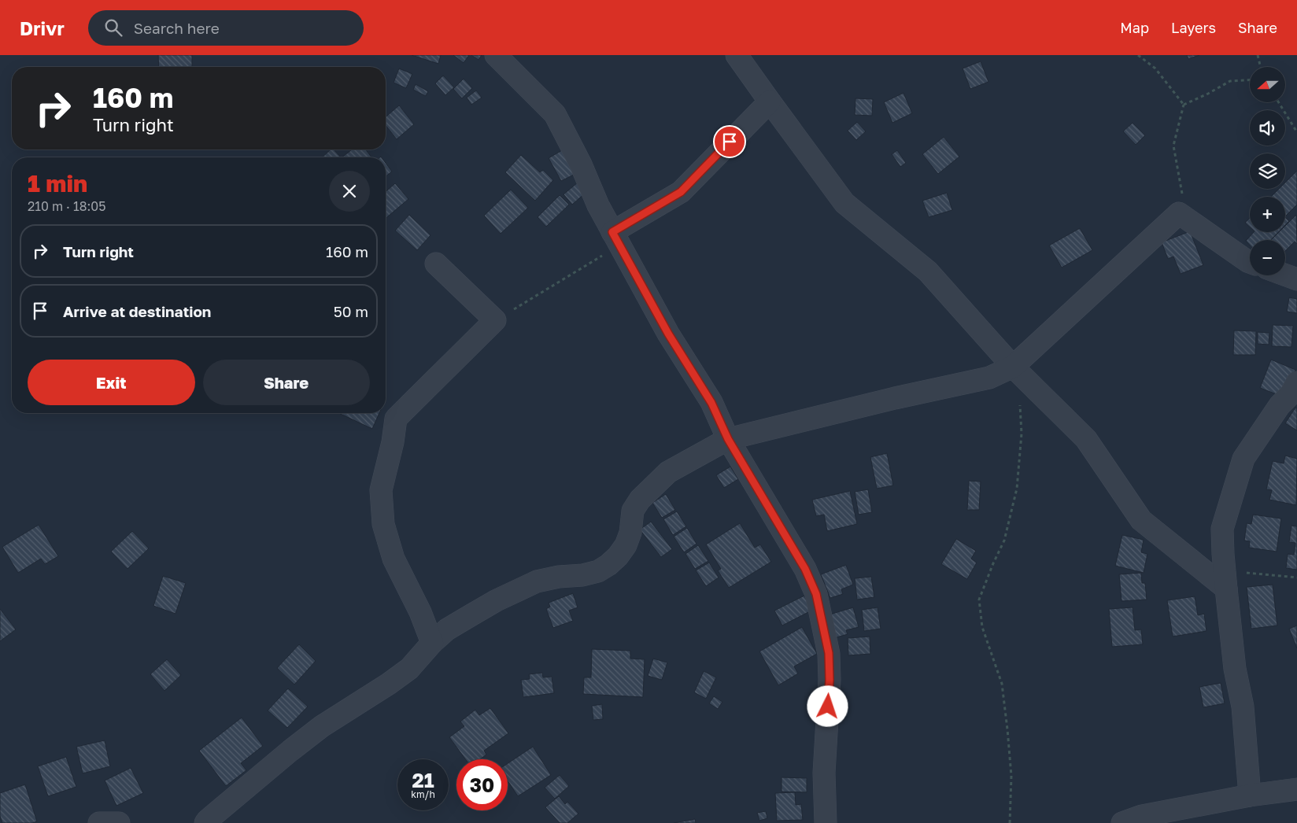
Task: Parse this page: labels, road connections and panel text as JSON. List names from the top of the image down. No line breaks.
{"north":"left","page":{"header":"Drivr","search":"Search here","nav":["Map","Layers","Share"],"map_buttons":["+","−"],"turn":["160 m","Turn right"],"heading":["1 min","210 m · 18:05"],"list":[{"name":"Turn right","value":"160 m"},{"name":"Arrive at destination","value":"50 m"}],"buttons":["Exit","Share"],"speed":"21 km/h","limit":"30"}}
